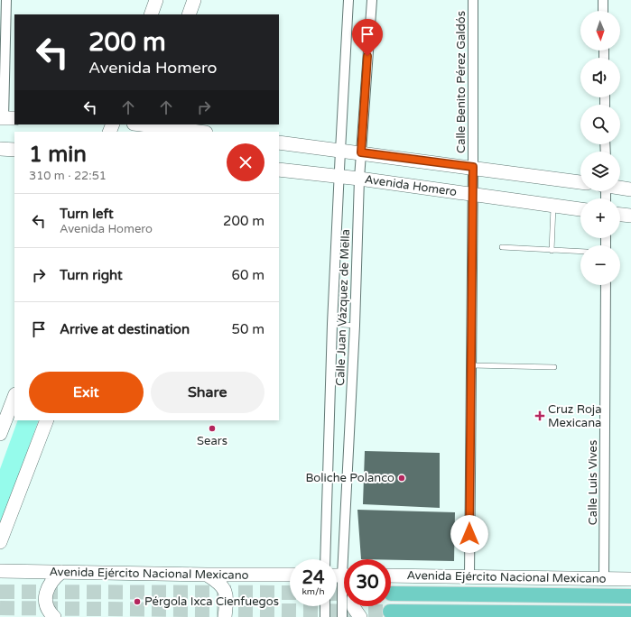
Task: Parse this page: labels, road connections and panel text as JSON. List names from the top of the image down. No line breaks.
{"streets":{"main road":["Avenida Homero","Avenida Ejército Nacional Mexicano"],"street":["Calle Benito Pérez Galdós","Calle Juan Vázquez de Mella","Calle Luis Vives"]},"crossings":[["Calle Benito Pérez Galdós","Avenida Homero"],["Calle Benito Pérez Galdós","Avenida Ejército Nacional Mexicano"],["Avenida Homero","Calle Juan Vázquez de Mella"],["Calle Luis Vives","Avenida Ejército Nacional Mexicano"]],"places":{"health":["Cruz Roja Mexicana"],"other":["Sears","Boliche Polanco","Pérgola Ixca Cienfuegos"]},"north":"bottom","page":{"map_buttons":["+","−"],"turn":["200 m","Avenida Homero"],"heading":["1 min","310 m · 22:51"],"list":[{"name":"Turn left","note":"Avenida Homero","value":"200 m"},{"name":"Turn right","value":"60 m"},{"name":"Arrive at destination","value":"50 m"}],"buttons":["Exit","Share"],"speed":"24 km/h","limit":"30"}}
